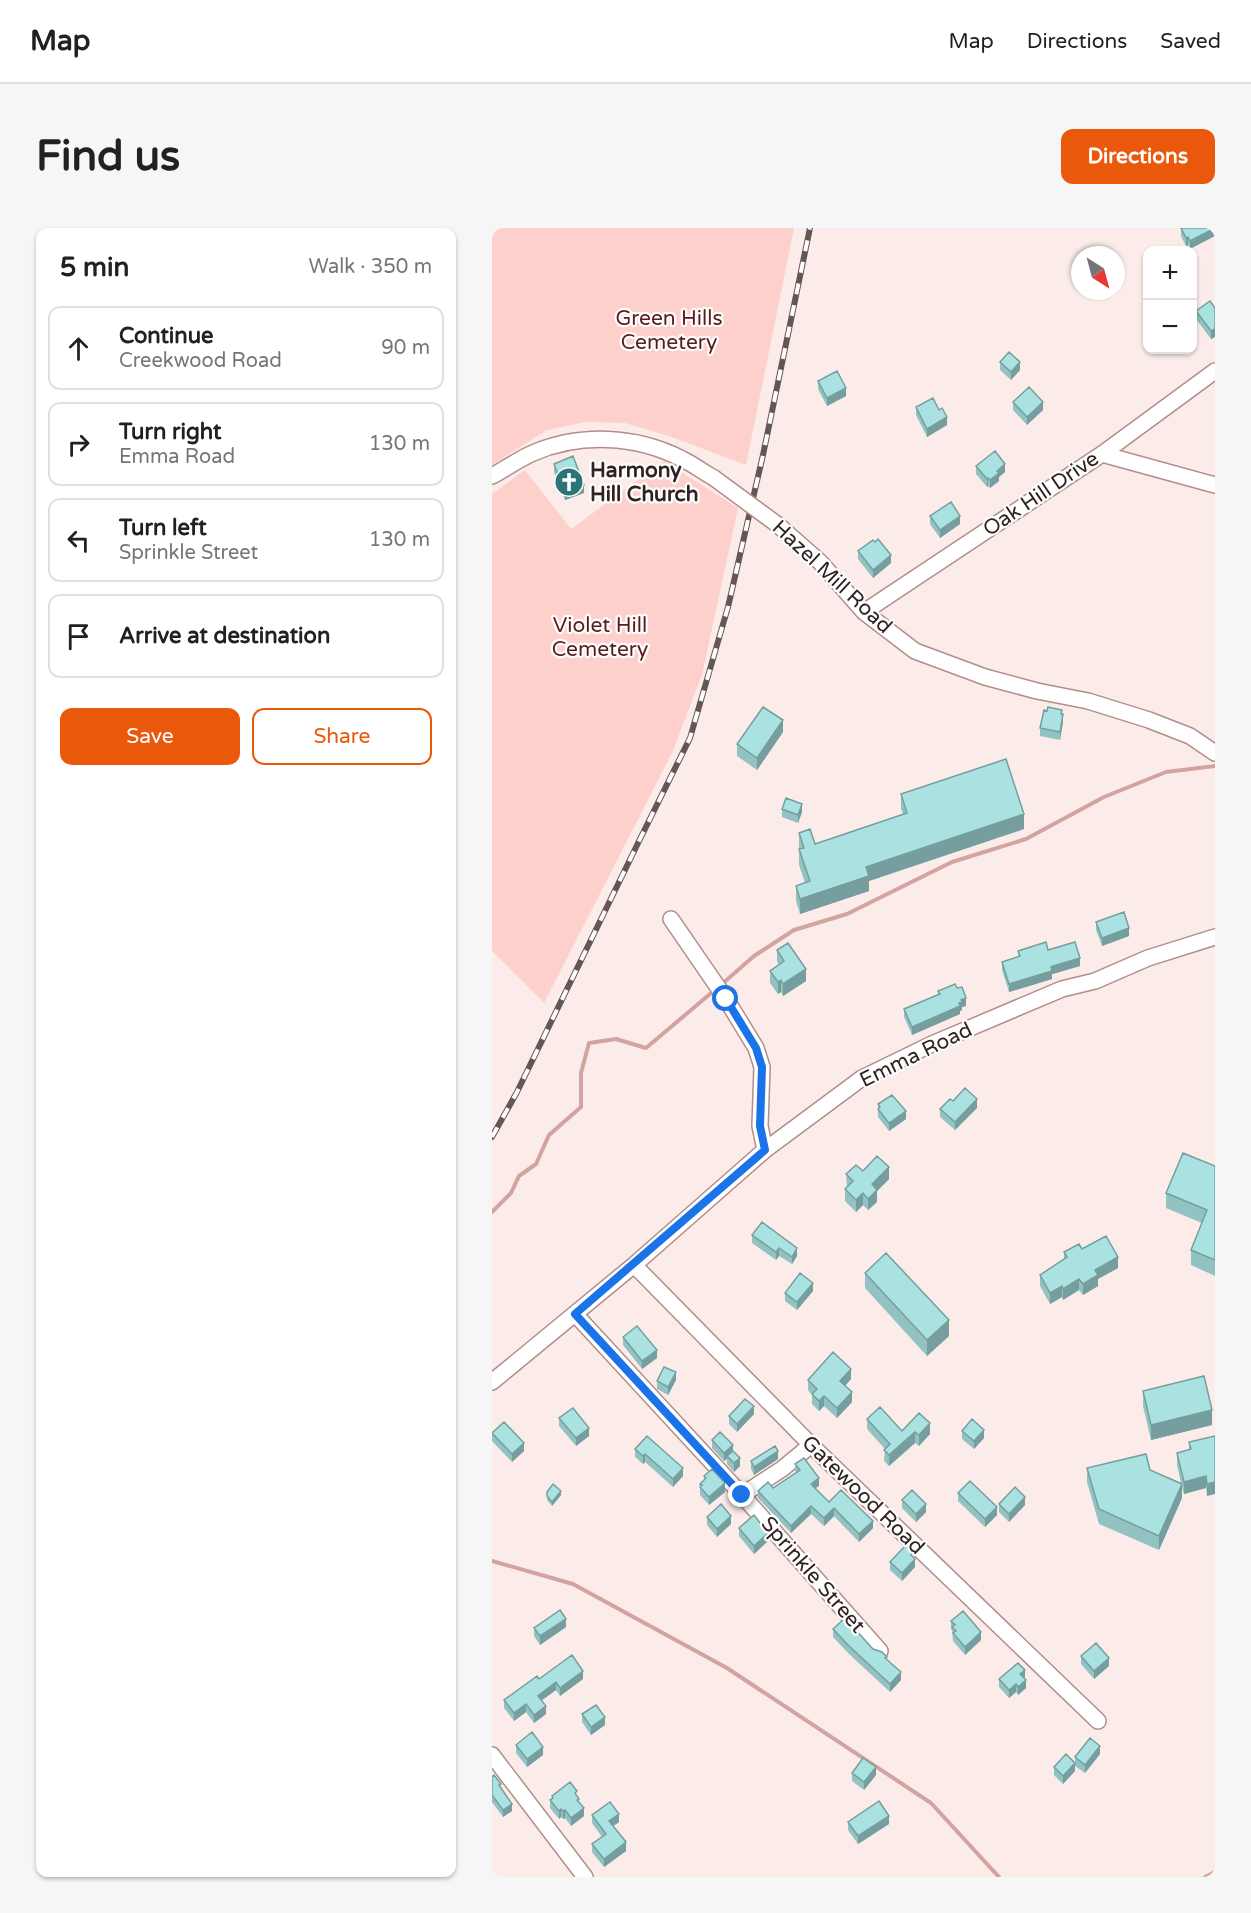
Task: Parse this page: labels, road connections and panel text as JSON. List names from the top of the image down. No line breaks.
{"streets":{"street":["Oak Hill Drive","Hazel Mill Road","Emma Road","Gatewood Road","Sprinkle Street"]},"crossings":[["Oak Hill Drive","Hazel Mill Road"],["Emma Road","Gatewood Road"],["Emma Road","Sprinkle Street"]],"parks":["Green Hills Cemetery","Violet Hill Cemetery"],"places":{"church":["Harmony Hill Church"]},"north":"bottom right","page":{"header":"Map","nav":["Map","Directions","Saved"],"buttons":["Directions",["Save","Share"]],"title":"Find us","heading":["5 min","Walk · 350 m"],"map_buttons":["+","−"],"list":[["Continue","Creekwood Road","90 m"],["Turn right","Emma Road","130 m"],["Turn left","Sprinkle Street","130 m"],"Arrive at destination"]}}
